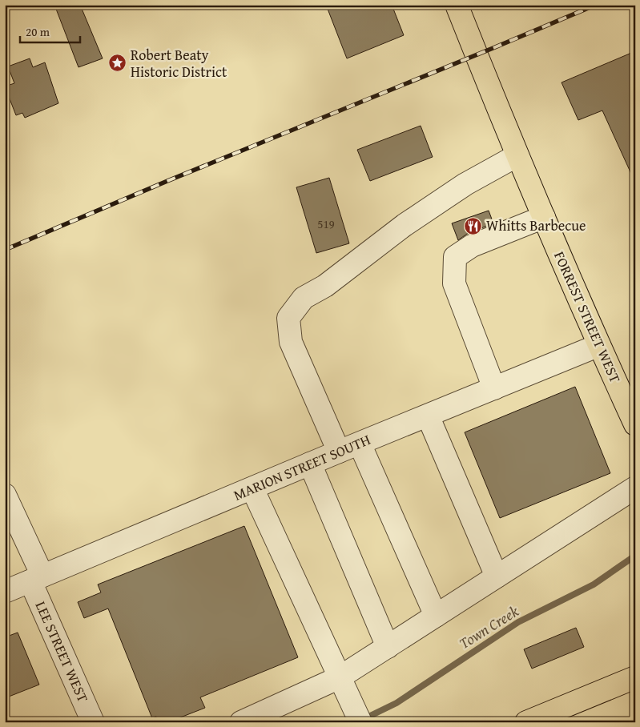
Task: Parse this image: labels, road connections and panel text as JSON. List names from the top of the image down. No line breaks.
{"streets":{"main road":["FORREST STREET WEST"],"street":["MARION STREET SOUTH","LEE STREET WEST"]},"crossings":[["FORREST STREET WEST","MARION STREET SOUTH"],["MARION STREET SOUTH","LEE STREET WEST"]],"water":["Town Creek"],"places":{"place":["Robert Beaty Historic District"],"restaurant":["Whitts Barbecue"]},"house_numbers":["519"],"scale_bar":"20 m"}
